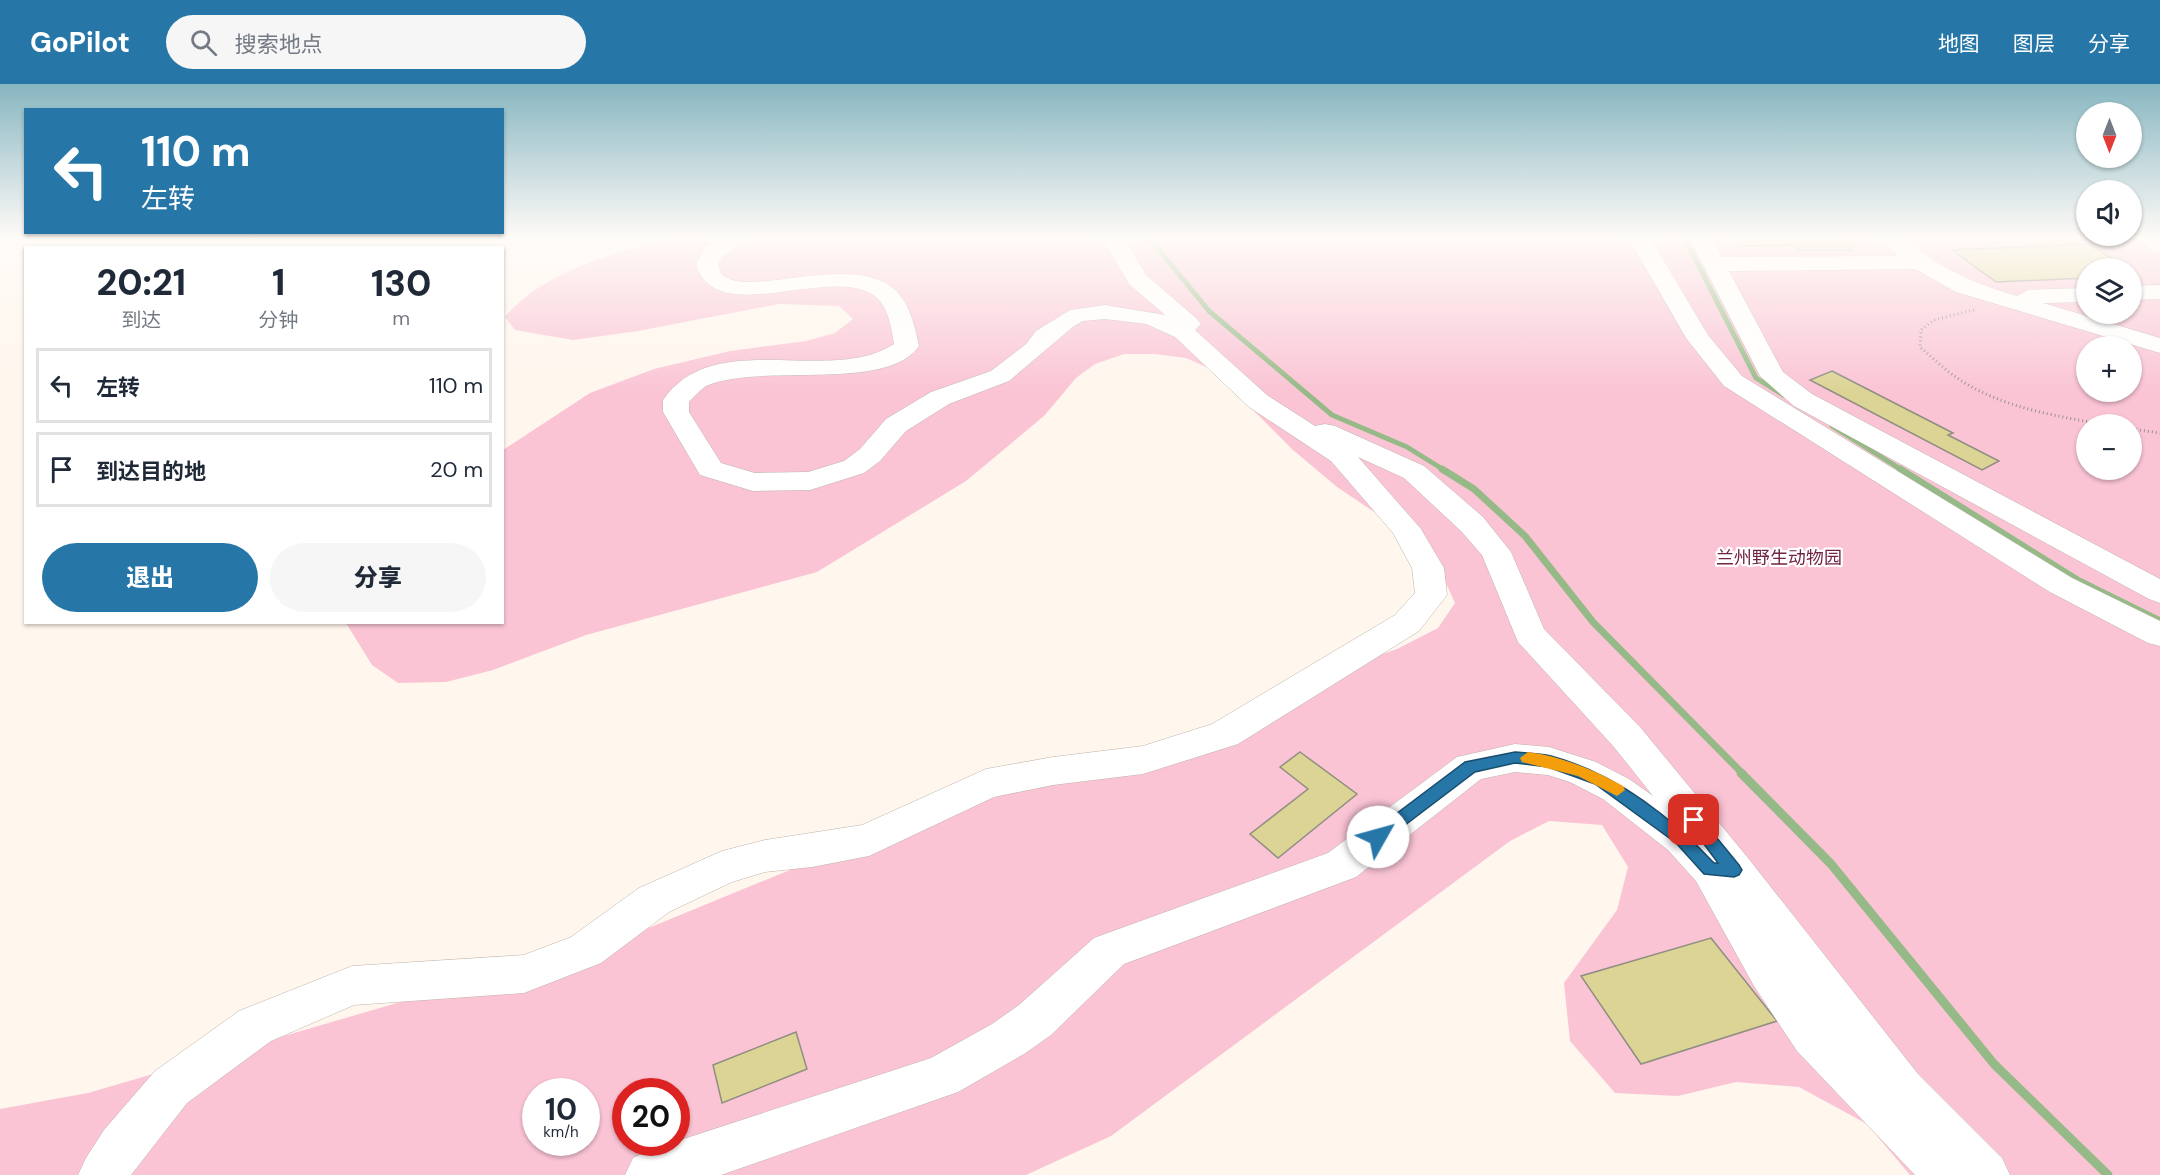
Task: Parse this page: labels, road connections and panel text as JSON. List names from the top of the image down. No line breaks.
{"parks":["兰州野生动物园"],"north":"bottom","page":{"header":"GoPilot","search":"搜索地点","nav":["地图","图层","分享"],"map_buttons":["+","−"],"turn":["110 m","左转"],"eta":["20:21","到达","1","分钟","130","m"],"list":[{"name":"左转","value":"110 m"},{"name":"到达目的地","value":"20 m"}],"buttons":["退出","分享"],"speed":"10 km/h","limit":"20"}}
